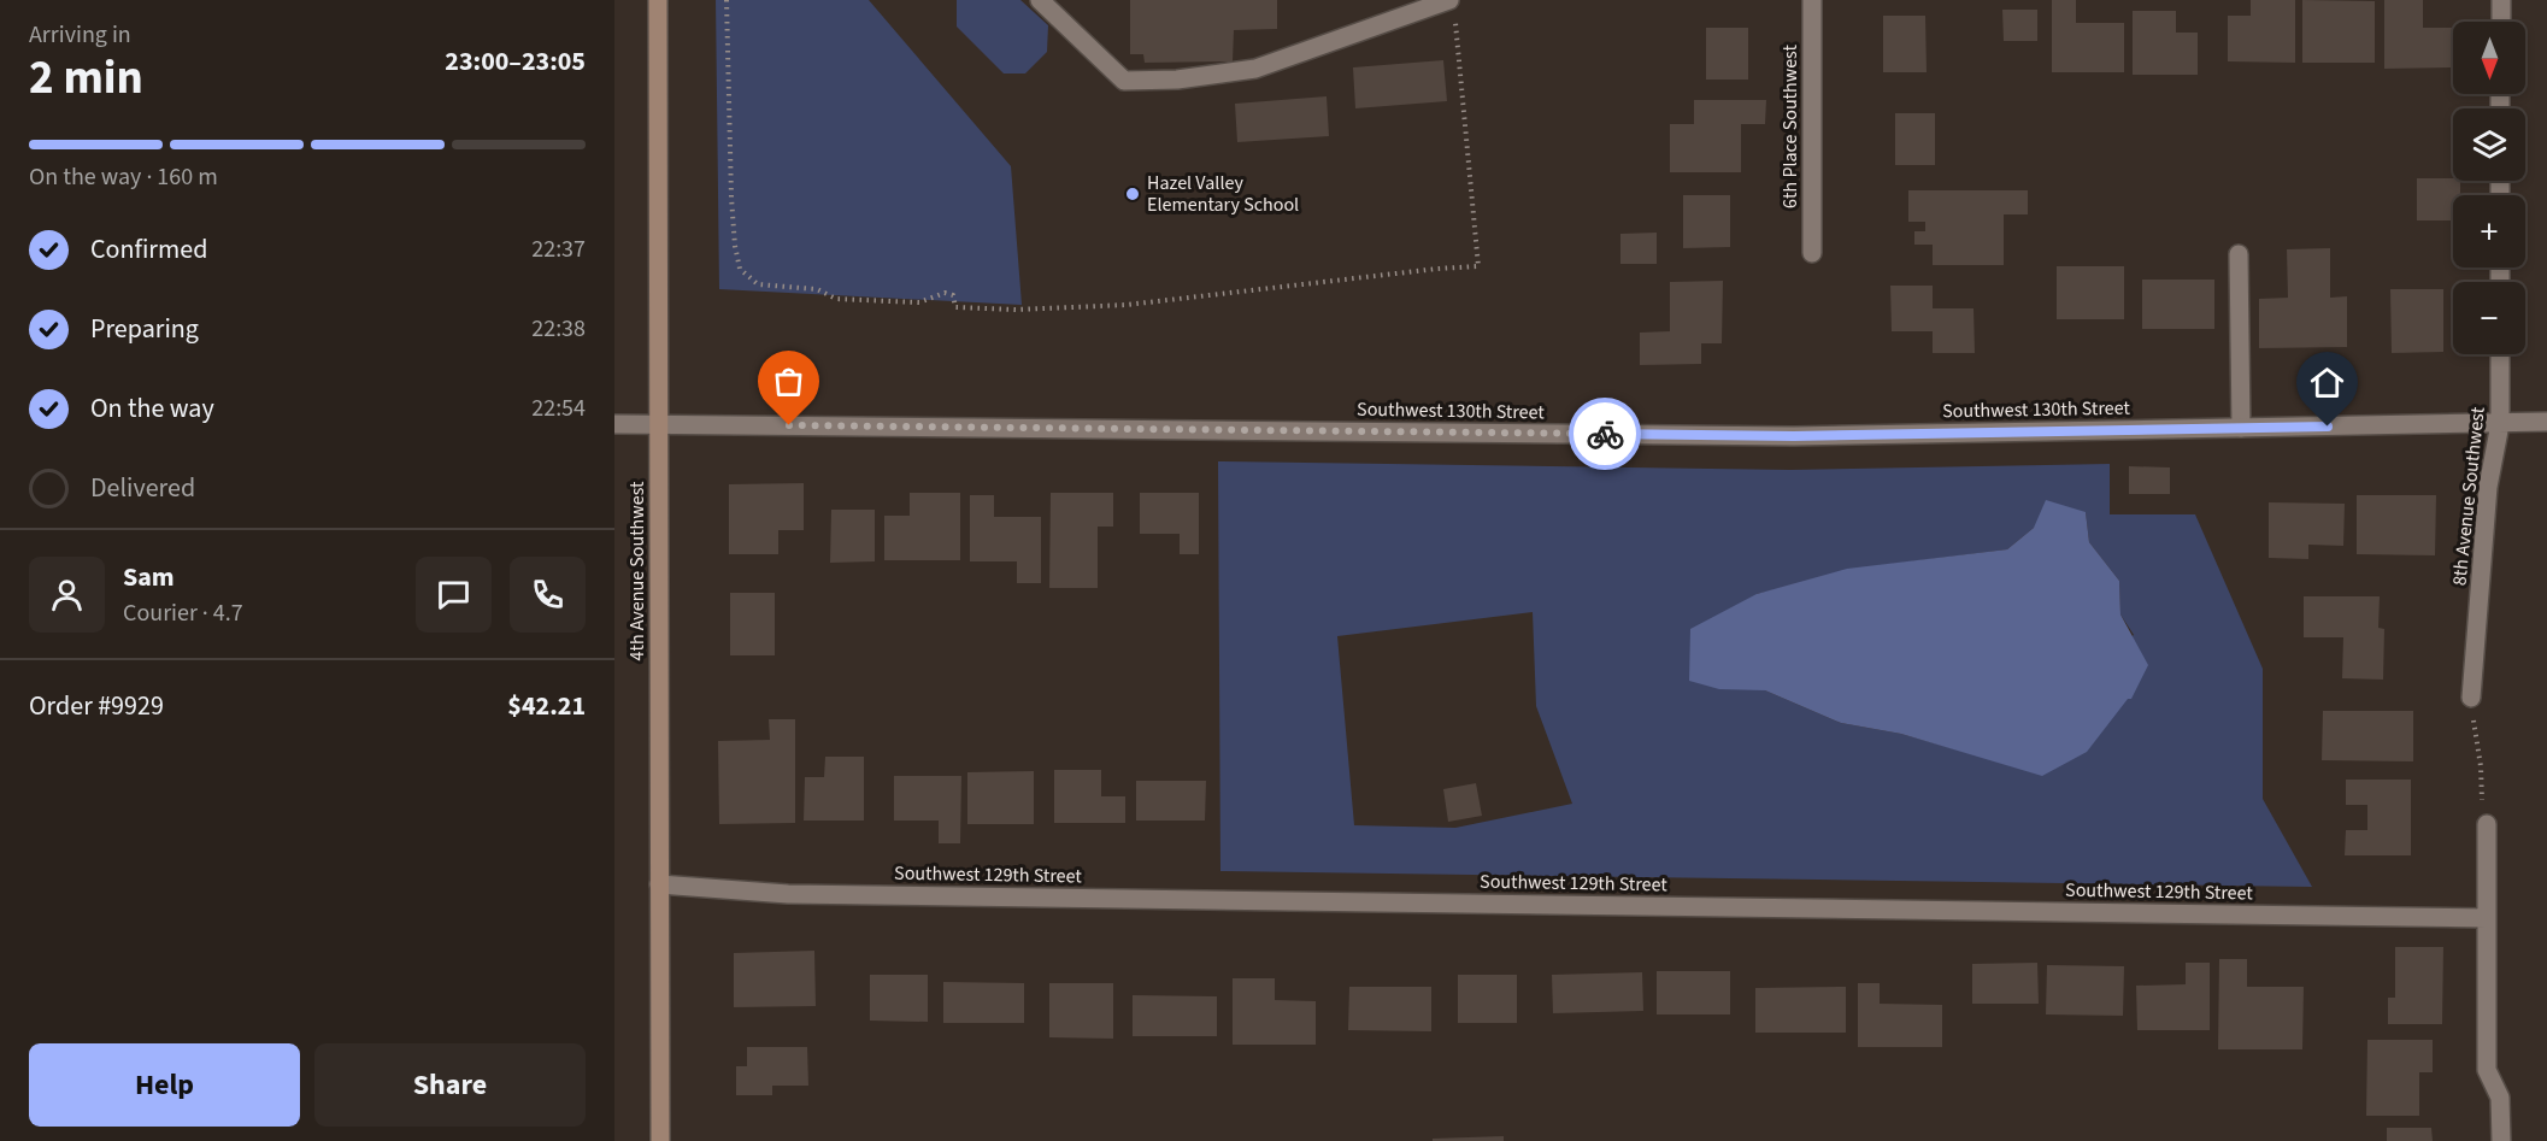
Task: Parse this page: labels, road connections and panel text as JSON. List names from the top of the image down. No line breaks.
{"streets":{"street":["6th Place Southwest","Southwest 130th Street","8th Avenue Southwest","4th Avenue Southwest","Southwest 129th Street"]},"crossings":[["Southwest 130th Street","8th Avenue Southwest"],["Southwest 130th Street","4th Avenue Southwest"],["4th Avenue Southwest","Southwest 129th Street"]],"places":["Hazel Valley Elementary School"],"north":"bottom","page":{"heading":["2 min","Arriving in","23:00–23:05"],"panel":["Sam","Courier · 4.7","Order #9929","$42.21"],"map_buttons":["+","−"],"bar":"On the way · 160 m","list":[["Confirmed","22:37"],["Preparing","22:38"],["On the way","22:54"],"Delivered"],"buttons":["Help","Share"]}}
